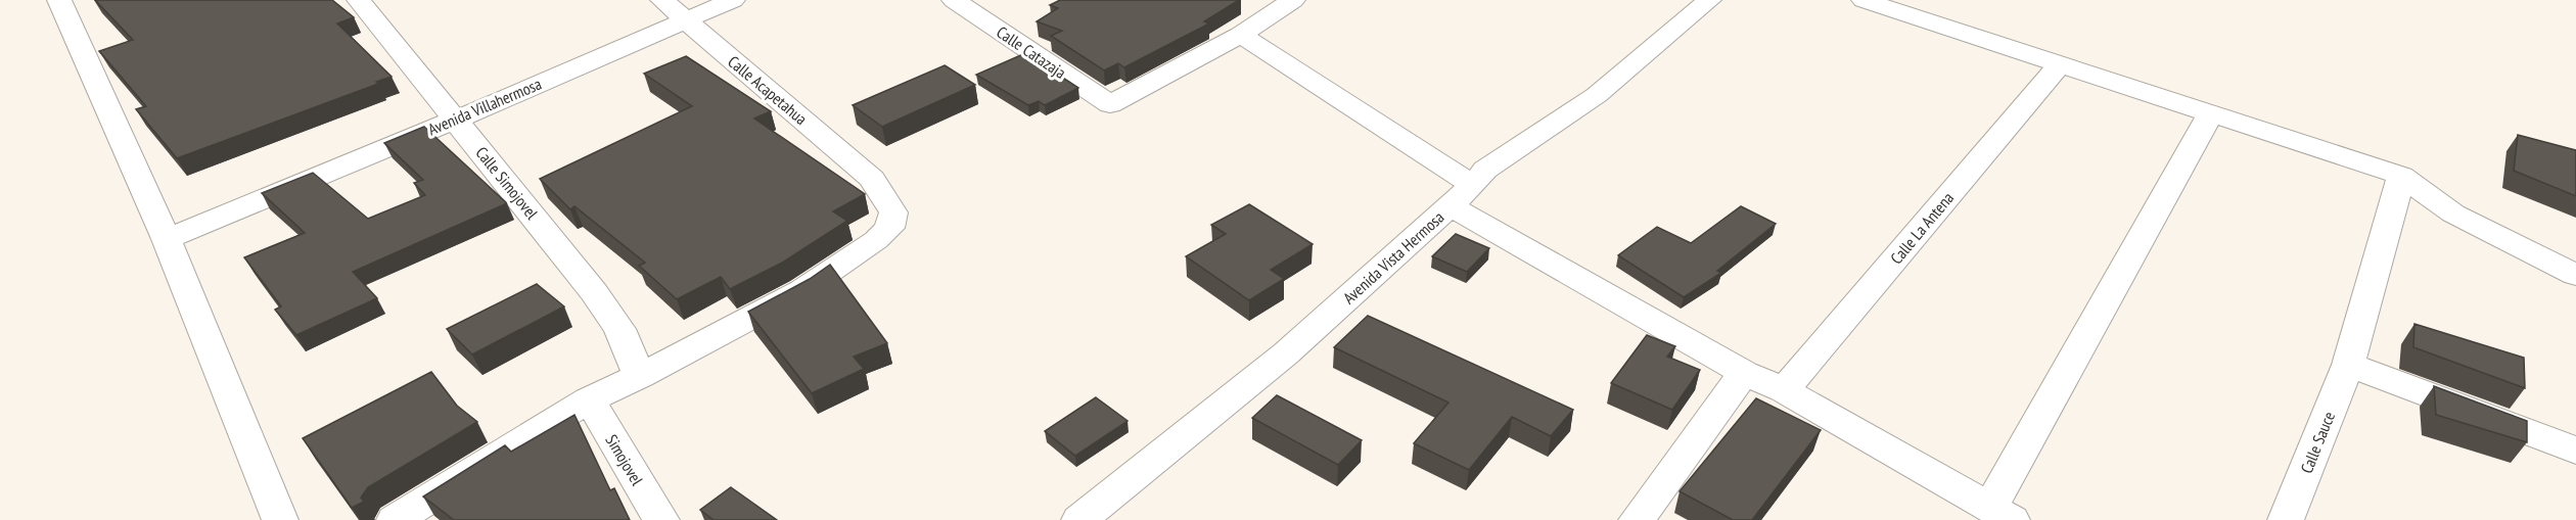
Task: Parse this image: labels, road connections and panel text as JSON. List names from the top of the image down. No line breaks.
{"streets":{"street":["Calle Catazaja","Calle Acapetahua","Avenida Villahermosa","Calle Simojovel","Calle La Antena","Avenida Vista Hermosa","Calle Sauce","Simojovel"]},"crossings":[["Calle Acapetahua","Avenida Villahermosa"],["Calle Acapetahua","Calle Simojovel"],["Calle Acapetahua","Simojovel"],["Avenida Villahermosa","Calle Simojovel"]]}
